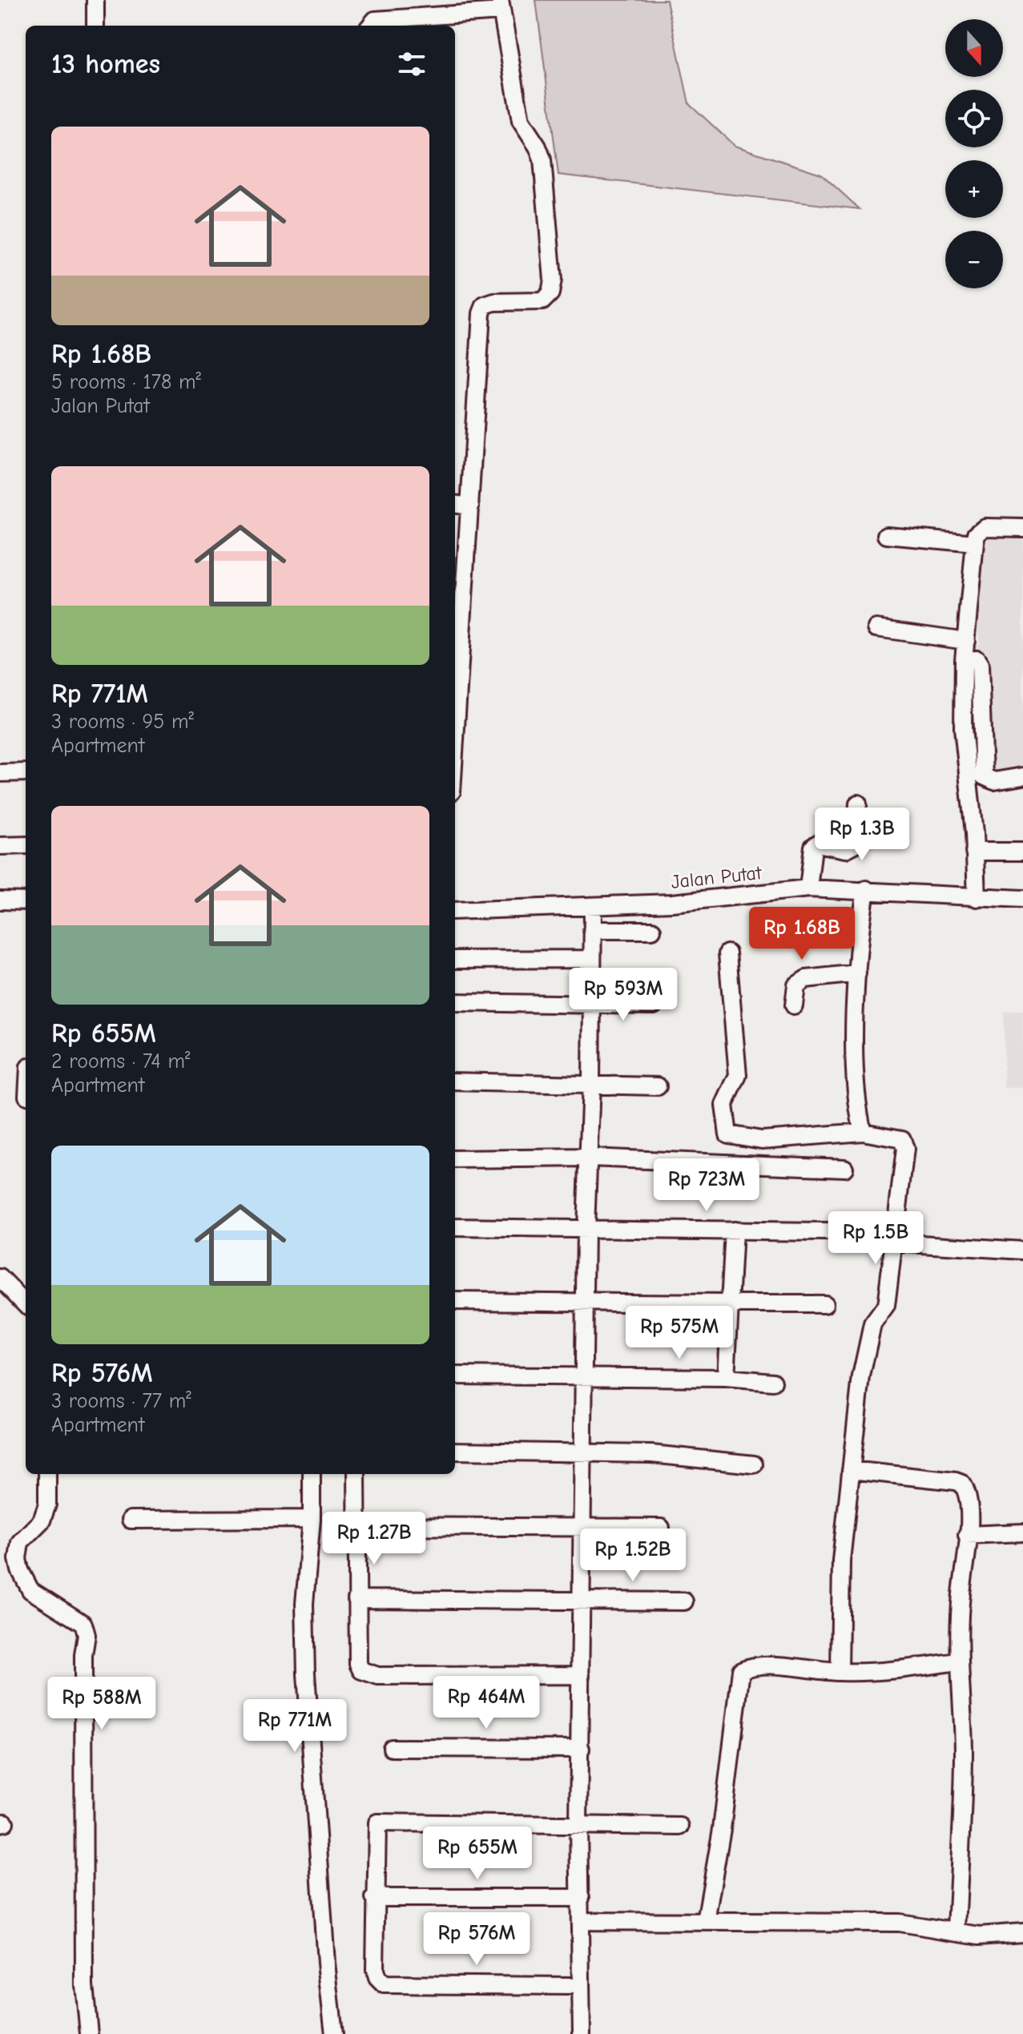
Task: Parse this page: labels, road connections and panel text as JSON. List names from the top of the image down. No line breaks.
{"streets":{"street":["Jalan Putat"]},"north":"bottom","page":{"map_buttons":["+","−"],"heading":"13 homes","list":[{"name":"Rp 1.68B","note":"5 rooms · 178 m² · Jalan Putat"},{"name":"Rp 771M","note":"3 rooms · 95 m² · Apartment"},{"name":"Rp 655M","note":"2 rooms · 74 m² · Apartment"},{"name":"Rp 576M","note":"3 rooms · 77 m² · Apartment"}],"price":["Rp 1.3B","Rp 1.68B","Rp 593M","Rp 723M","Rp 1.5B","Rp 575M","Rp 1.27B","Rp 1.52B","Rp 464M","Rp 588M","Rp 771M","Rp 655M","Rp 576M"]}}
